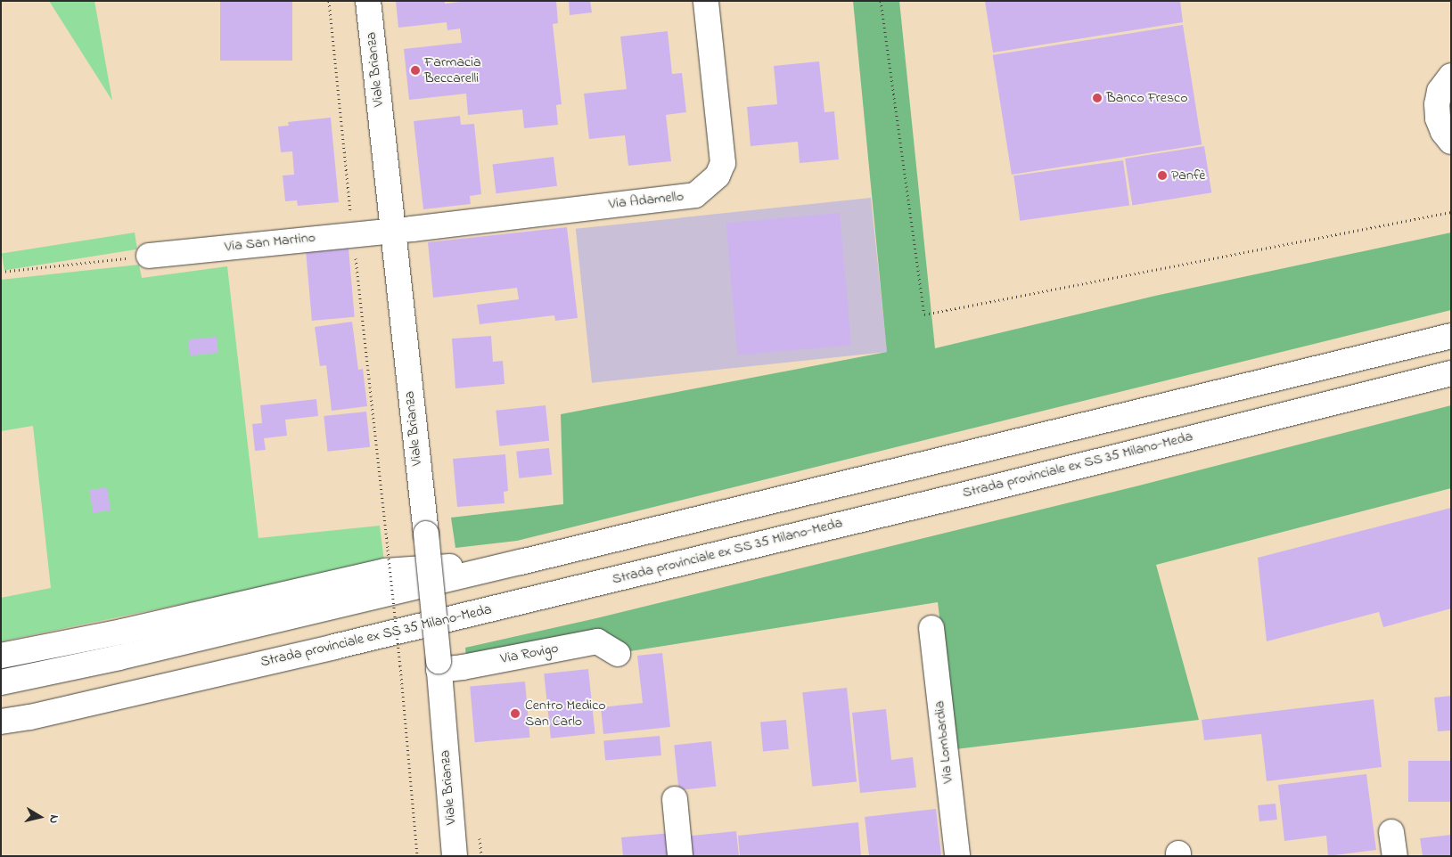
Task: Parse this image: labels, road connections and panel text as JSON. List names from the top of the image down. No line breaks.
{"streets":{"main road":["Viale Brianza","Via Adamello","Via San Martino","Strada provinciale ex SS 35 Milano-Meda","Via Rovigo","Via Lombardia"]},"crossings":[["Viale Brianza","Via Adamello"],["Viale Brianza","Via San Martino"],["Viale Brianza","Via Rovigo"],["Via Adamello","Via San Martino"]],"places":["Farmacia Beccarelli","Banco Fresco","Panfè","Centro Medico San Carlo"],"north":"right"}
